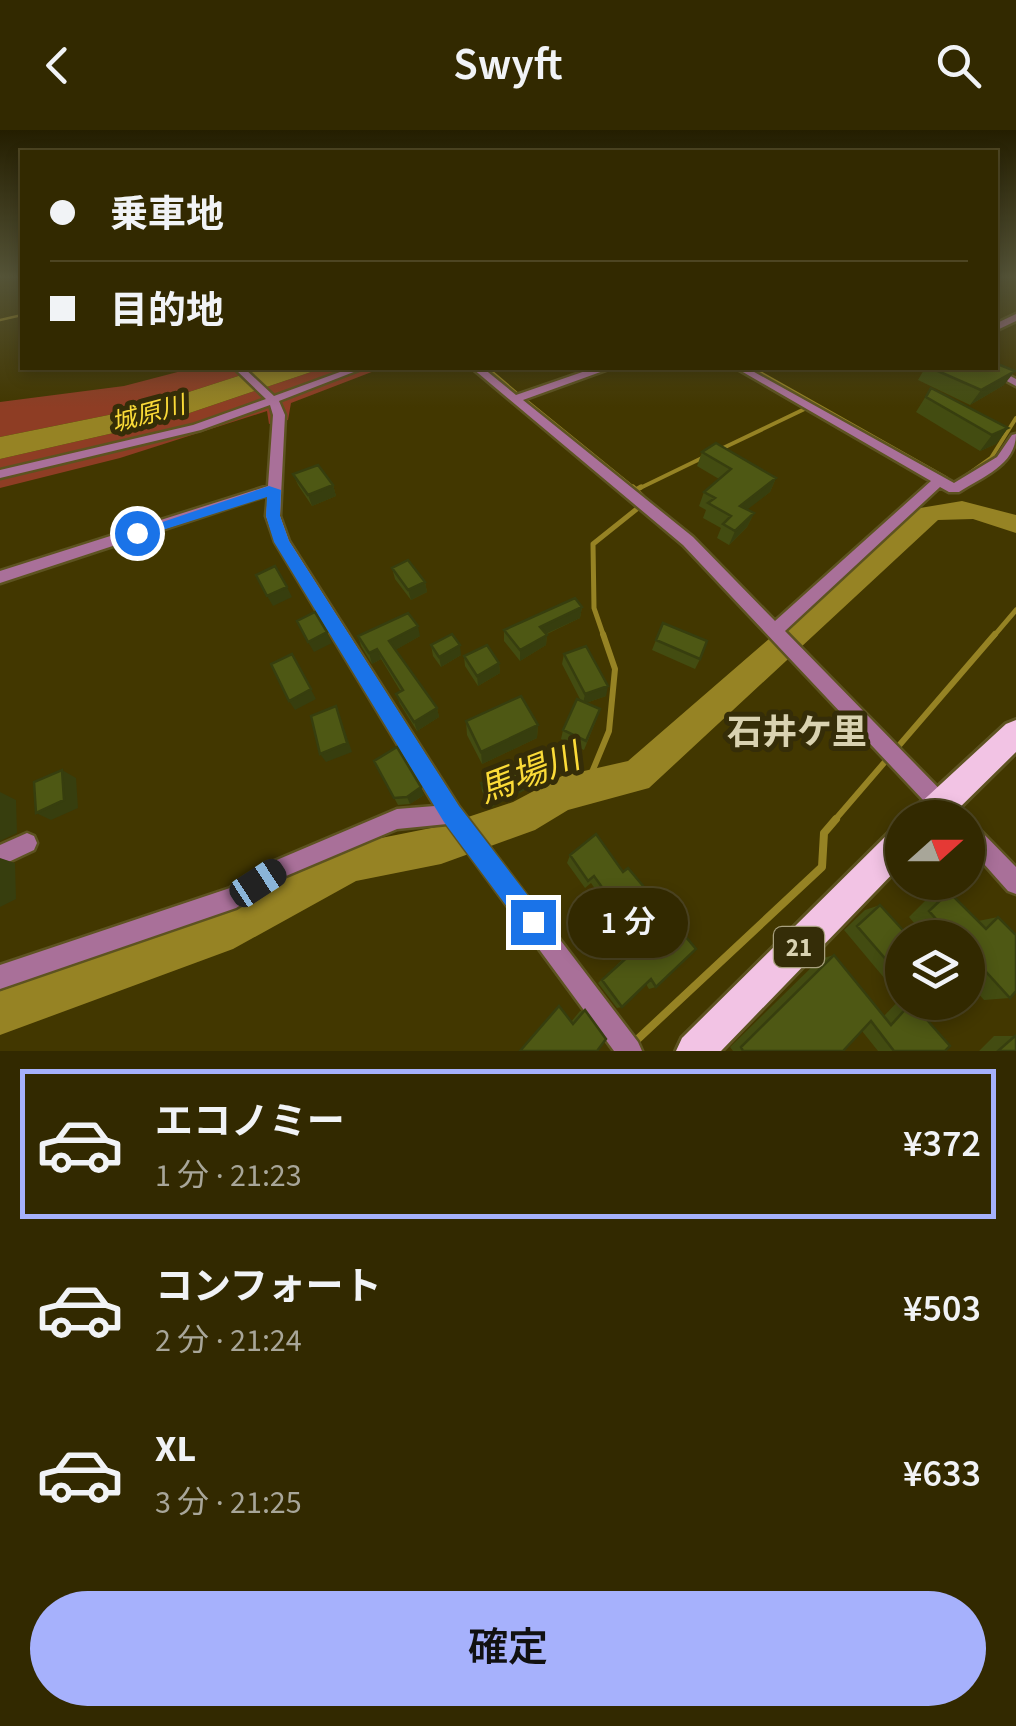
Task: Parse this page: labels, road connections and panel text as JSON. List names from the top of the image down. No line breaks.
{"streets":{"main road":["21"]},"districts":["石井ケ里"],"water":["城原川","馬場川"],"north":"right","page":{"header":"Swyft","banner":["乗車地","目的地"],"bubble":"1 分","list":[{"name":"エコノミー","note":"1 分 · 21:23","value":"¥372"},{"name":"コンフォート","note":"2 分 · 21:24","value":"¥503"},{"name":"XL","note":"3 分 · 21:25","value":"¥633"}],"buttons":"確定"}}
